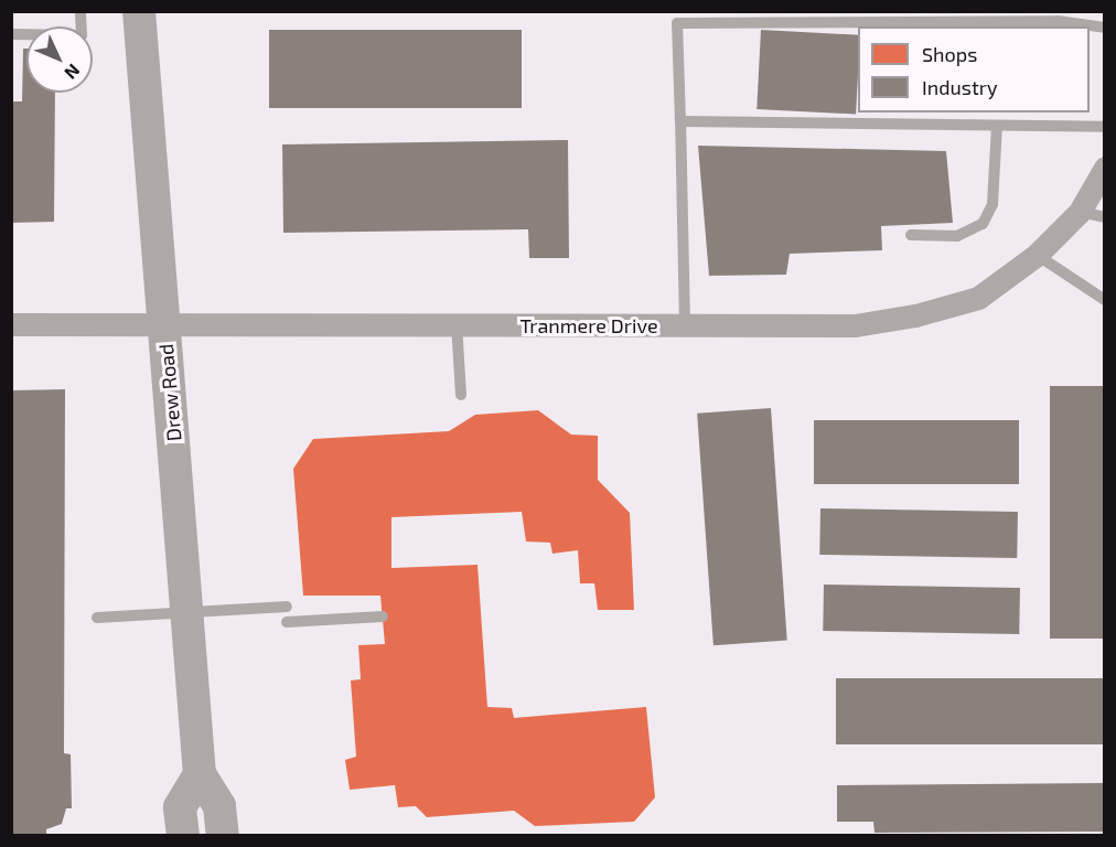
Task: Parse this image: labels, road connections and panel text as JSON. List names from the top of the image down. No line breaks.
{"streets":{"street":["Tranmere Drive","Drew Road"]},"crossings":[["Tranmere Drive","Drew Road"]],"legend":["Shops","Industry"],"north":"bottom right"}
